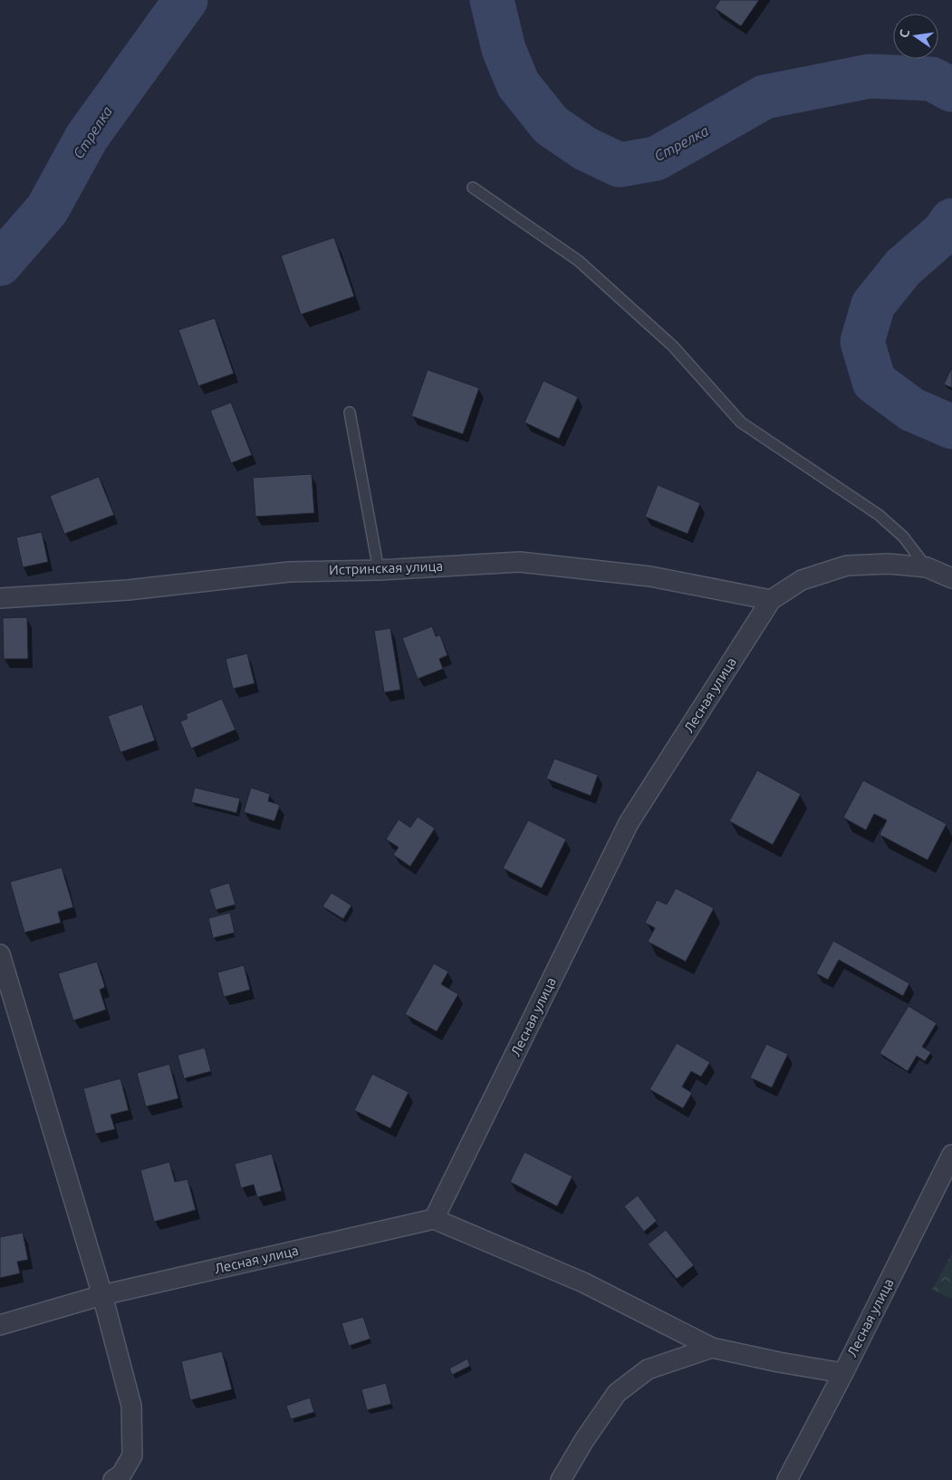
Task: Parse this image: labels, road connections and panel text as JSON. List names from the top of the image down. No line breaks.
{"streets":{"street":["Истринская улица","Лесная улица"]},"crossings":[["Истринская улица","Лесная улица"]],"water":["Стрелка"],"north":"left"}
